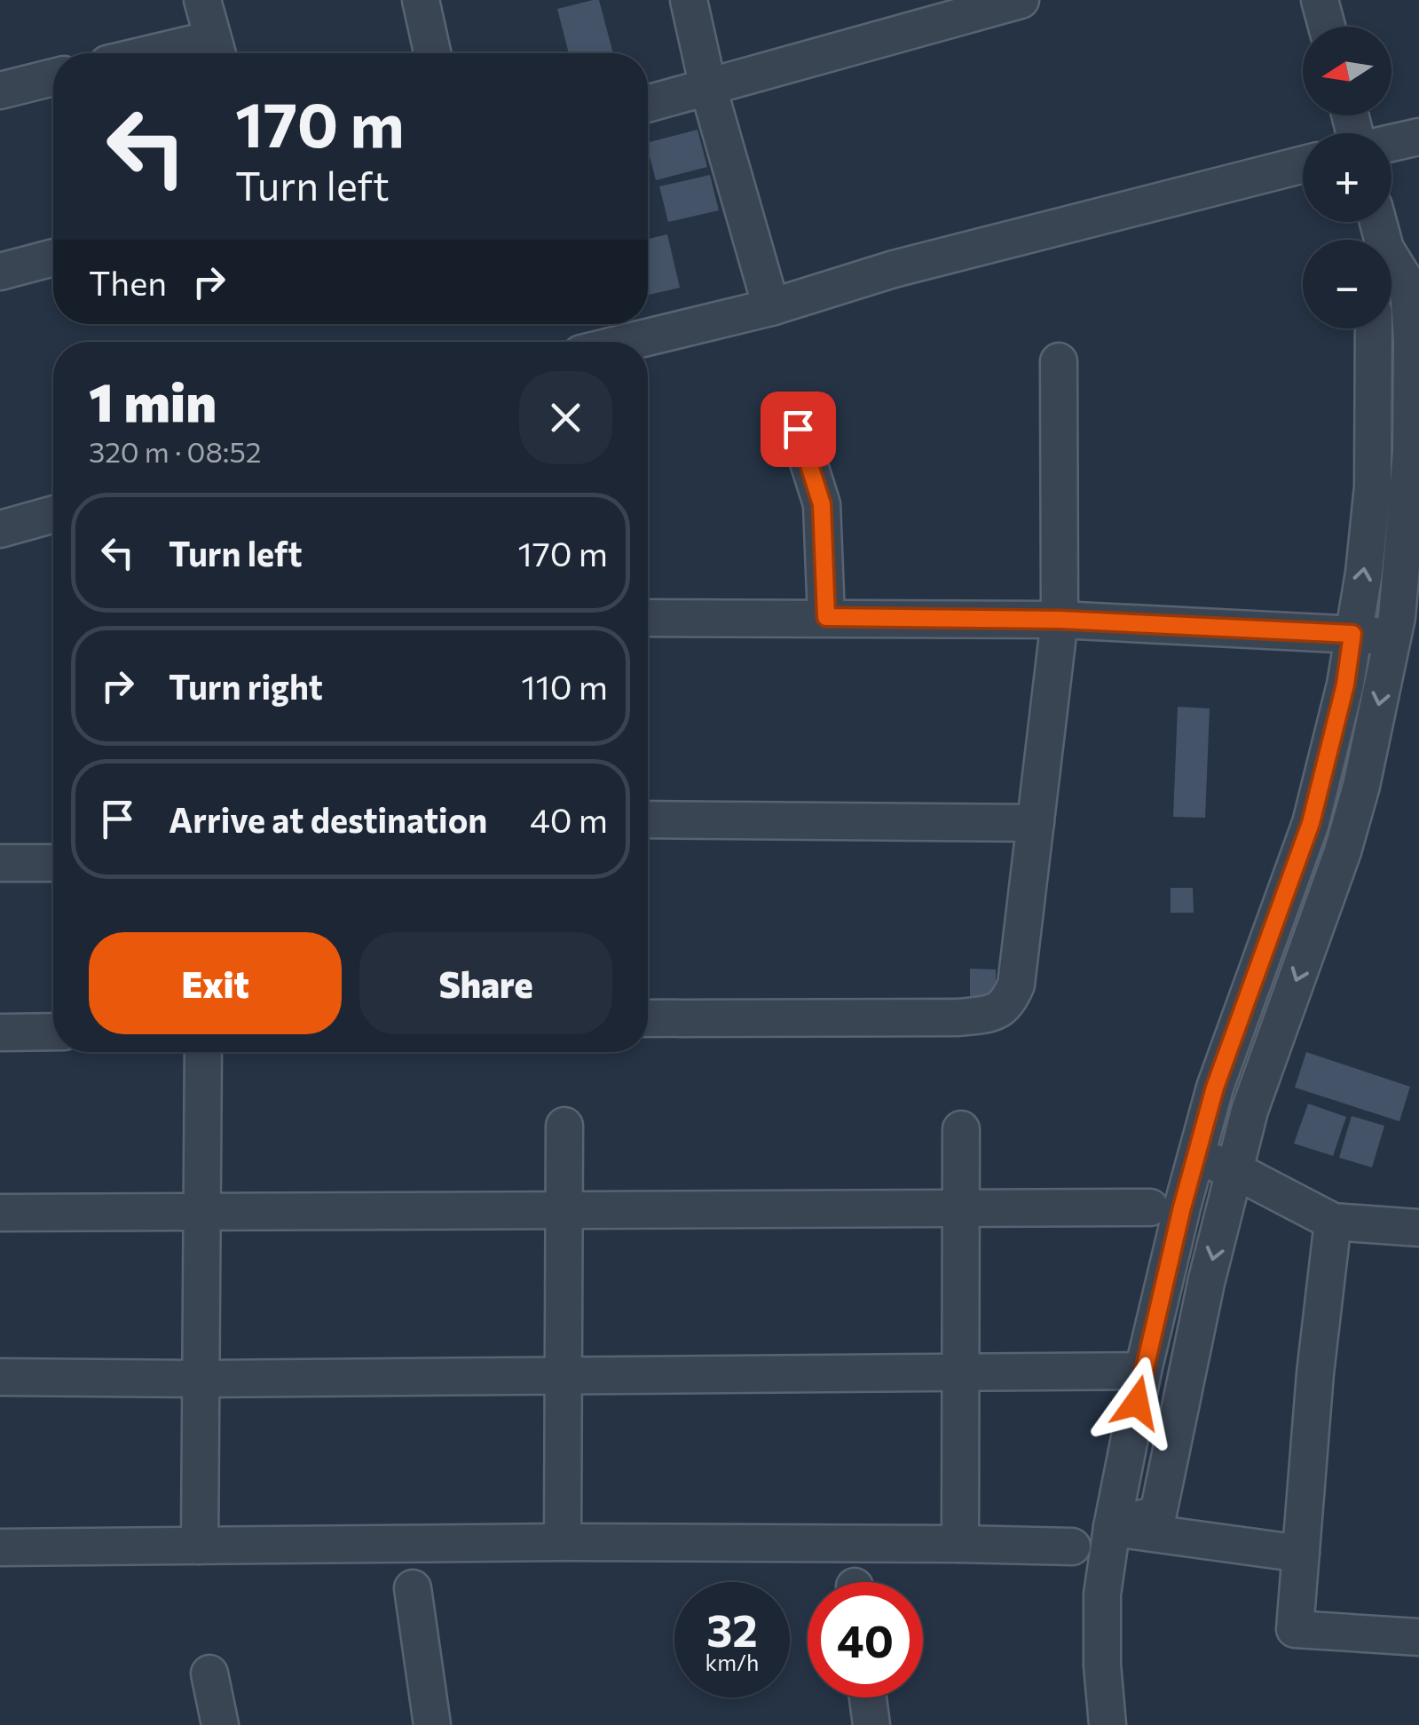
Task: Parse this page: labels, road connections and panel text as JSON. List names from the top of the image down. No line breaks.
{"north":"left","page":{"map_buttons":["+","−"],"turn":["170 m","Turn left"],"then":"Then","heading":["1 min","320 m · 08:52"],"list":[{"name":"Turn left","value":"170 m"},{"name":"Turn right","value":"110 m"},{"name":"Arrive at destination","value":"40 m"}],"buttons":["Exit","Share"],"speed":"32 km/h","limit":"40"}}
